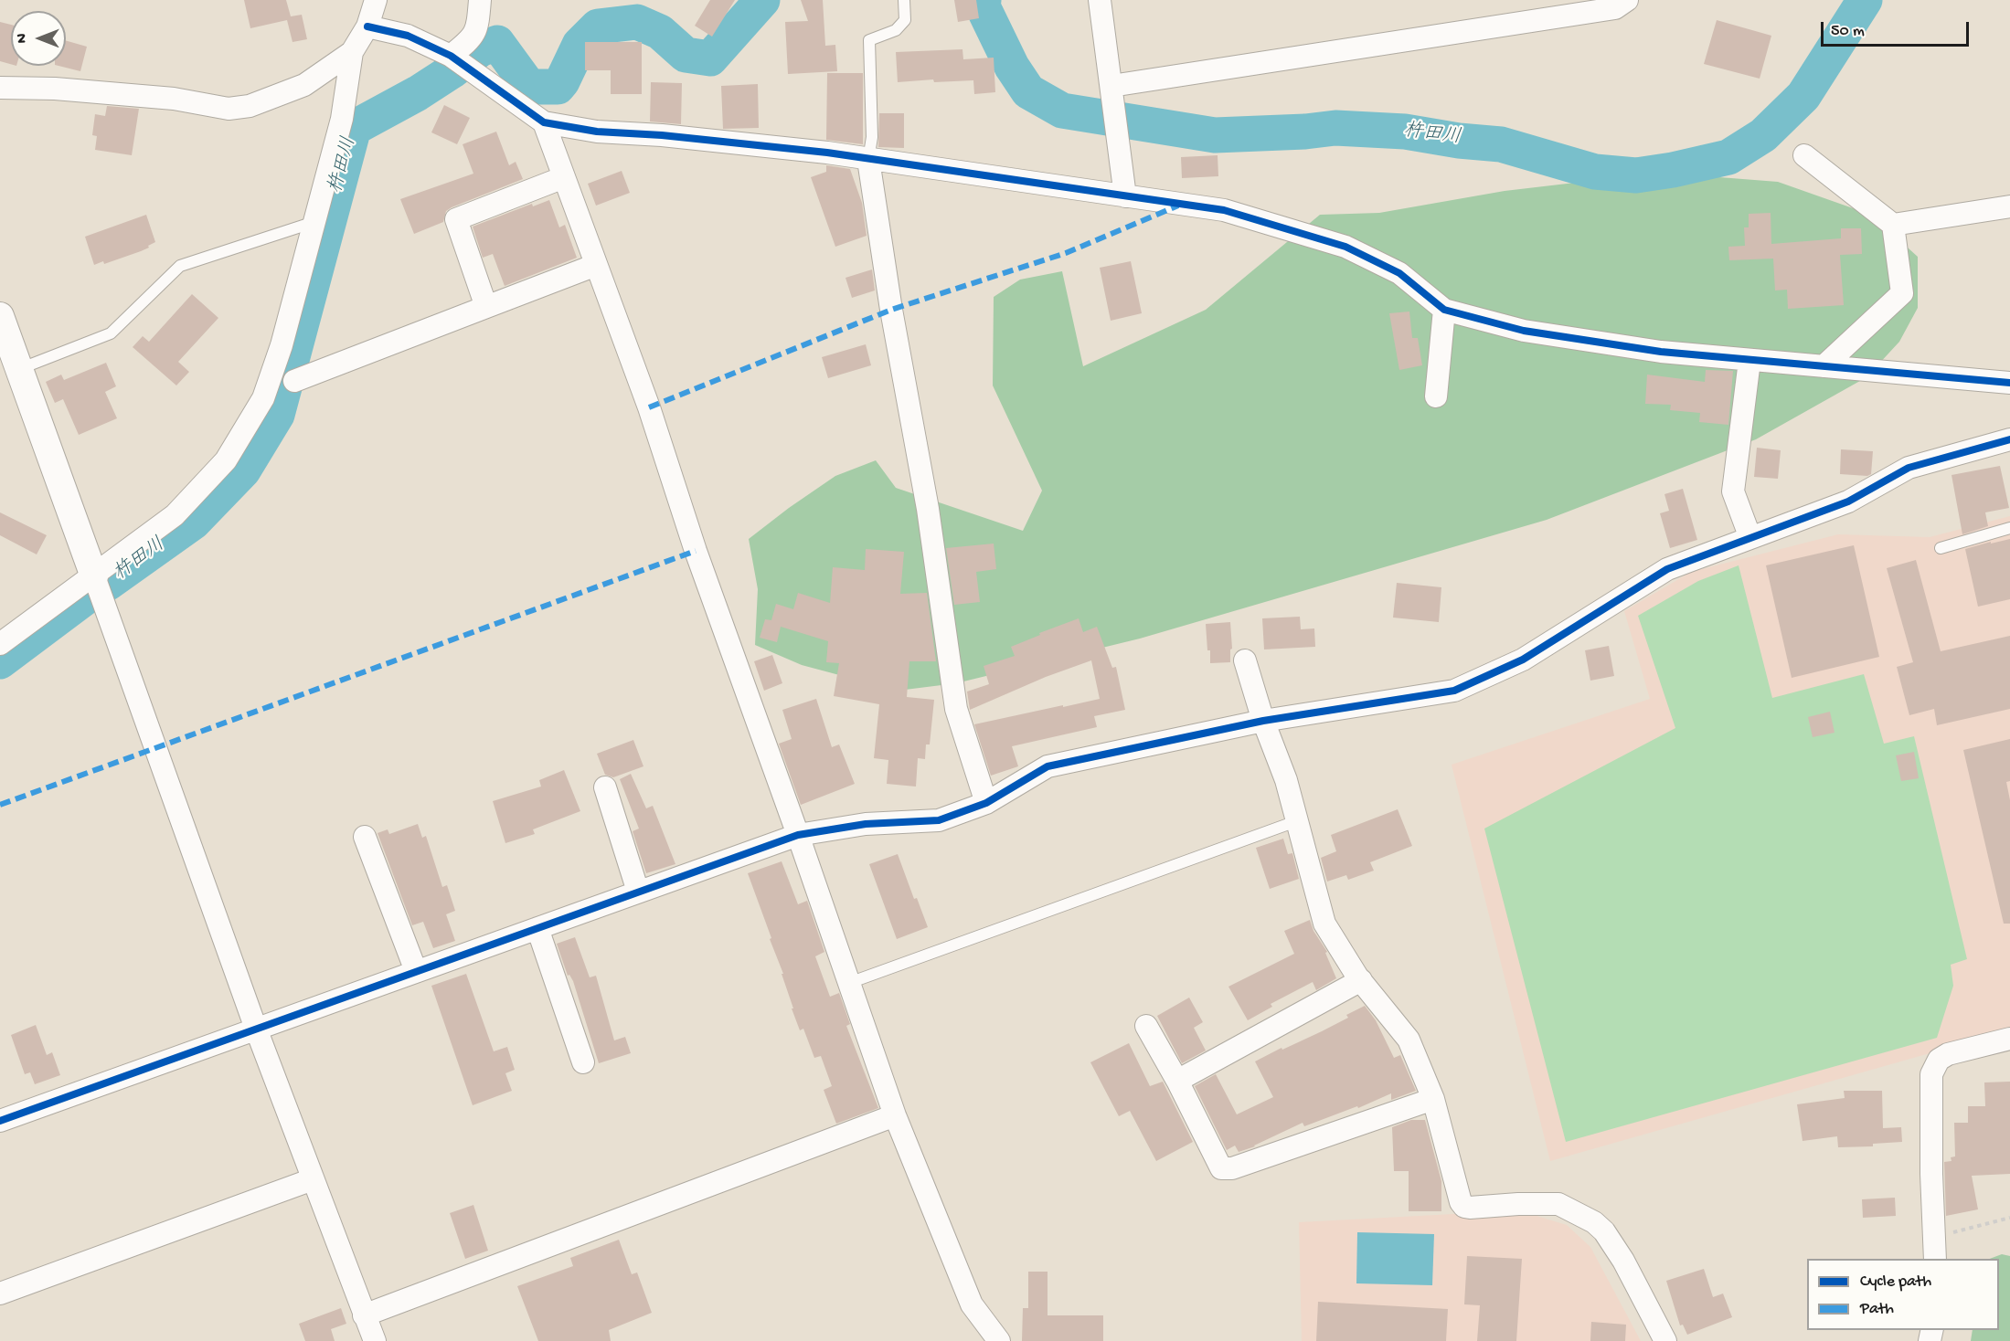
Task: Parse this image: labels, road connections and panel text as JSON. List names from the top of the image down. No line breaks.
{"water":["杵田川"],"legend":["Cycle path","Path"],"scale_bar":"50 m","north":"left"}
